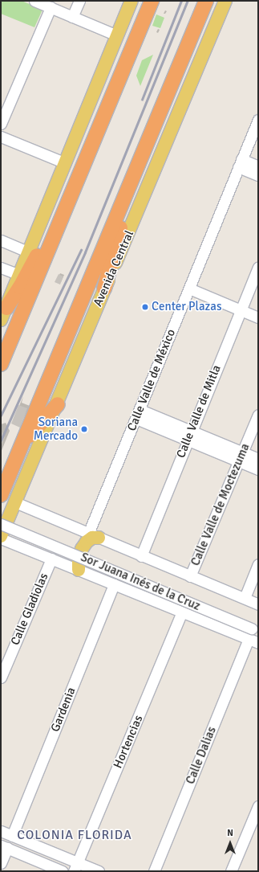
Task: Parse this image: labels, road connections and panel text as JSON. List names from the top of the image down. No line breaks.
{"streets":{"highway":["Avenida Central"],"street":["Calle Valle de México","Calle Valle de Mitla","Calle Valle de Moctezuma","Sor Juana Inés de la Cruz","Calle Gladiolas","Gardenia","Hortencias","Calle Dalias"]},"crossings":[["Sor Juana Inés de la Cruz","Calle Dalias"]],"districts":["COLONIA FLORIDA"],"places":["Center Plazas","Soriana Mercado"],"north":"top"}
